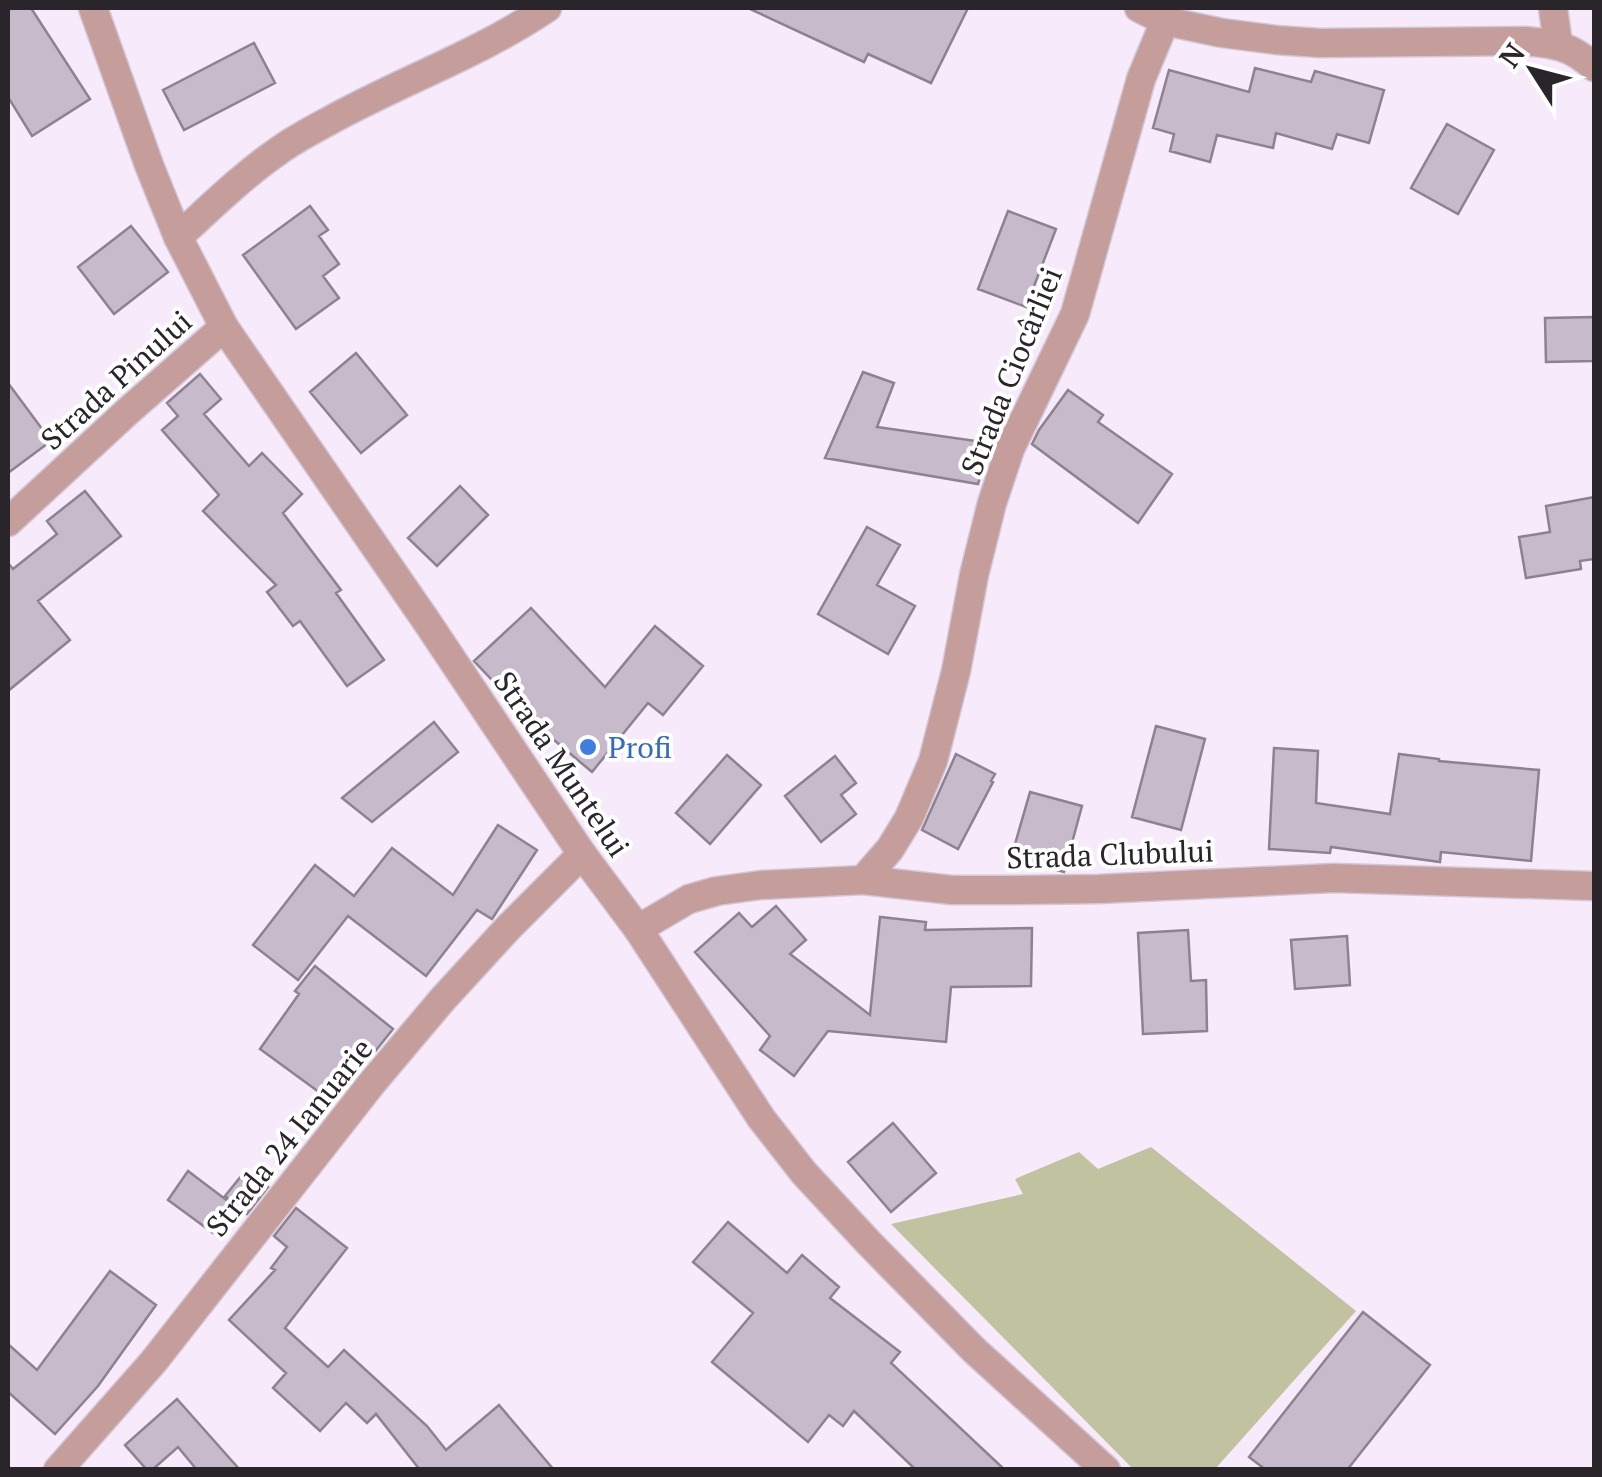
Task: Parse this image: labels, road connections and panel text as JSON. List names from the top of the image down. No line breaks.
{"streets":{"street":["Strada Ciocârliei","Strada Pinului","Strada Muntelui","Strada Clubului","Strada 24 Ianuarie"]},"crossings":[["Strada Ciocârliei","Strada Clubului"],["Strada Pinului","Strada Muntelui"],["Strada Muntelui","Strada Clubului"],["Strada Muntelui","Strada 24 Ianuarie"]],"places":["Profi"],"north":"top left"}
